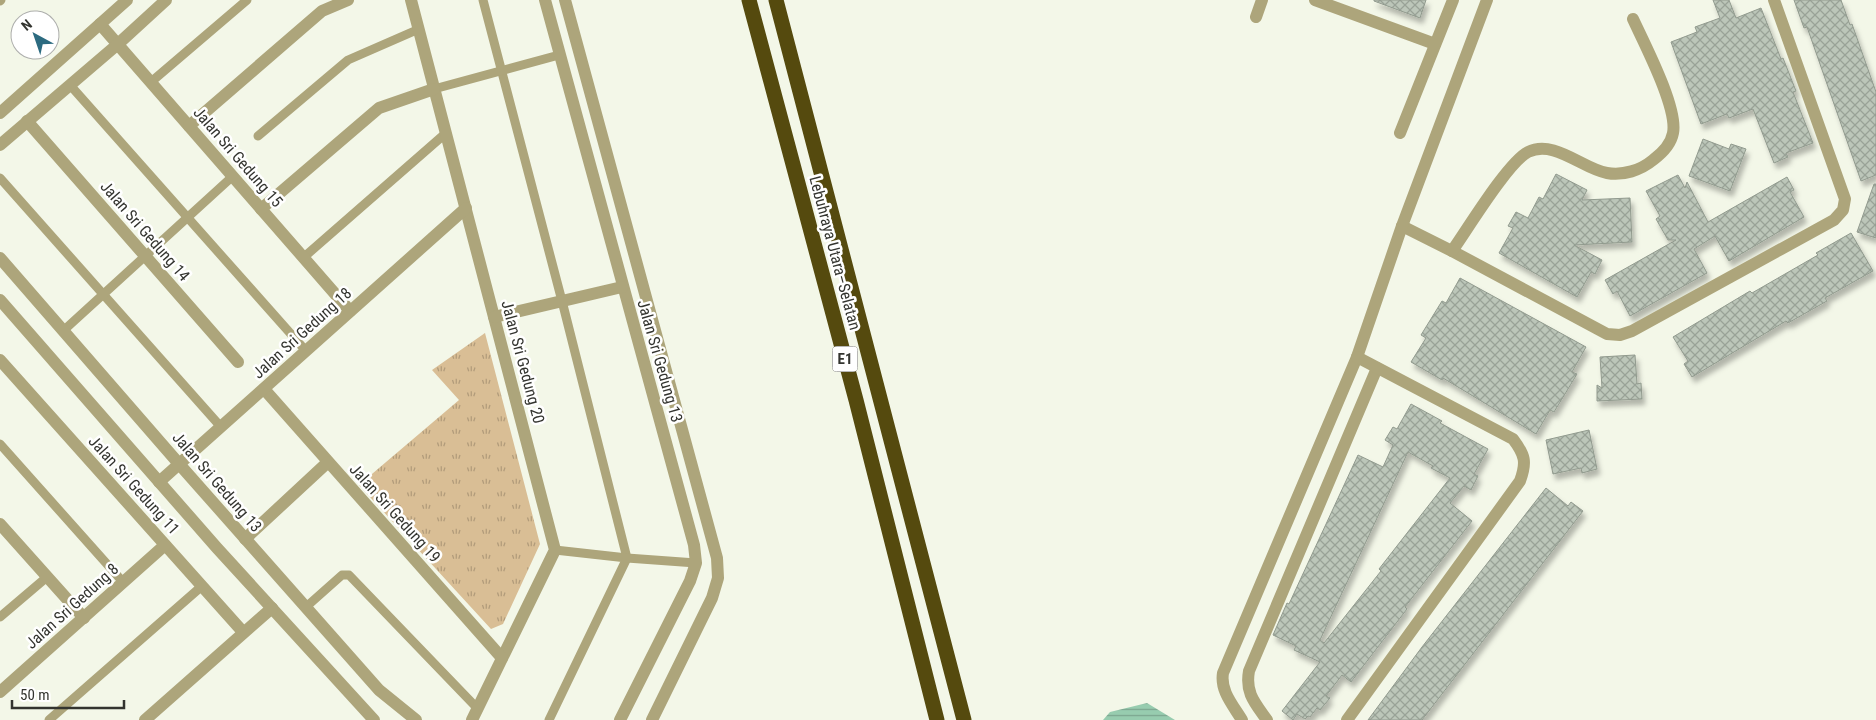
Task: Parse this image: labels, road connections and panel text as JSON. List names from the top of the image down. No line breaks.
{"streets":{"highway":["Lebuhraya Utara–Selatan","E1"],"street":["Jalan Sri Gedung 15","Jalan Sri Gedung 14","Jalan Sri Gedung 18","Jalan Sri Gedung 13","Jalan Sri Gedung 20","Jalan Sri Gedung 11","Jalan Sri Gedung 19","Jalan Sri Gedung 8"]},"crossings":[["Jalan Sri Gedung 15","Jalan Sri Gedung 18"],["Jalan Sri Gedung 18","Jalan Sri Gedung 13"],["Jalan Sri Gedung 18","Jalan Sri Gedung 20"],["Jalan Sri Gedung 18","Jalan Sri Gedung 19"],["Jalan Sri Gedung 11","Jalan Sri Gedung 8"]],"scale_bar":"50 m","north":"top left"}
